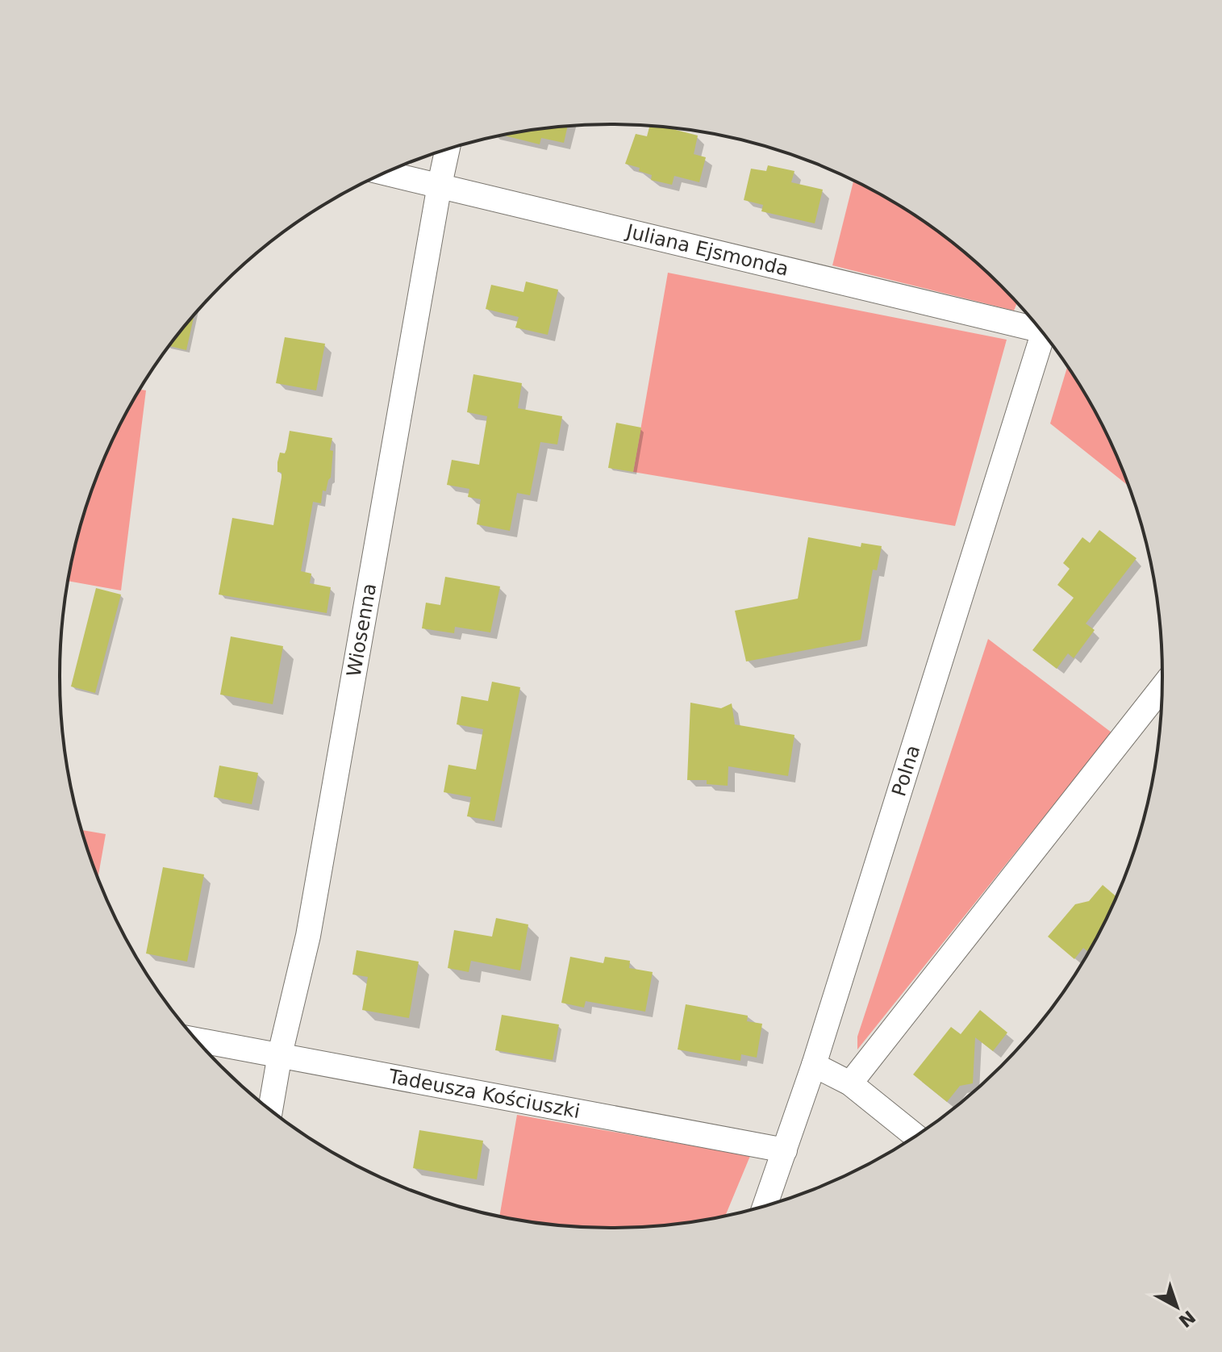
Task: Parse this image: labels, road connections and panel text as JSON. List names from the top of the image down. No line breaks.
{"streets":{"street":["Juliana Ejsmonda","Wiosenna","Polna","Tadeusza Kościuszki"]},"crossings":[["Juliana Ejsmonda","Wiosenna"],["Wiosenna","Tadeusza Kościuszki"],["Polna","Tadeusza Kościuszki"]],"north":"bottom right"}
